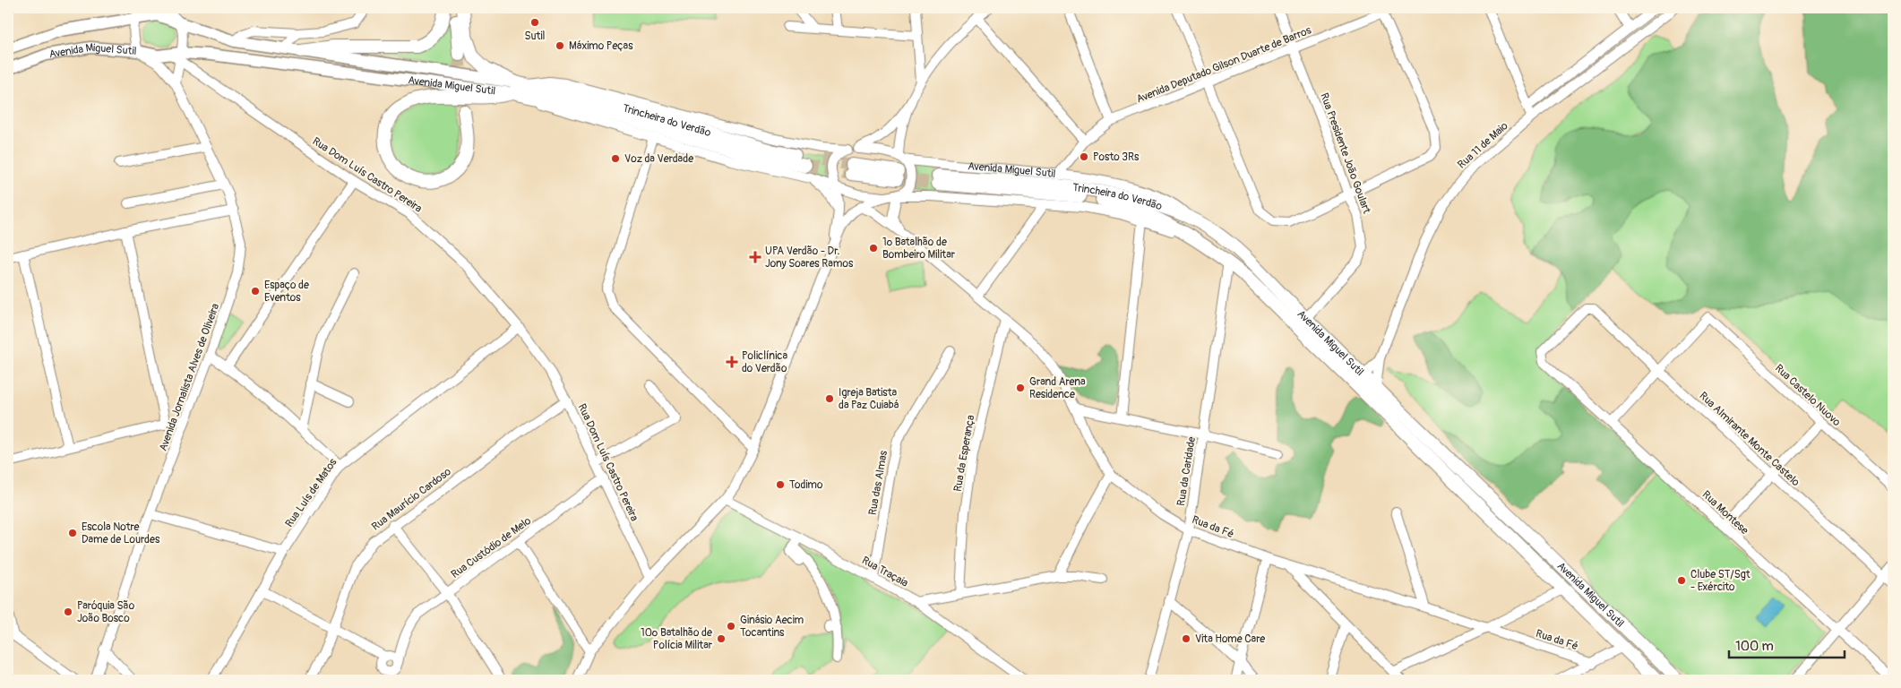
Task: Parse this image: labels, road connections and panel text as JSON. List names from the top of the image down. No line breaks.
{"streets":{"highway":["Avenida Miguel Sutil","Trincheira do Verdão"],"street":["Avenida Deputado Gilson Duarte de Barros","Rua 11 de Maio","Rua Presidente João Goulart","Rua Dom Luís Castro Pereira","Avenida Jornalista Alves de Oliveira","Rua Castelo Nuovo","Rua Almirante Monte Castelo","Rua da Esperança","Rua da Caridade","Rua das Almas","Rua Luís de Matos","Rua Maurício Cardoso","Rua Montese","Rua da Fé","Rua Custódio de Melo","Rua Traçaia"]},"crossings":[["Avenida Miguel Sutil","Avenida Deputado Gilson Duarte de Barros"],["Avenida Miguel Sutil","Trincheira do Verdão"],["Avenida Miguel Sutil","Rua 11 de Maio"],["Avenida Miguel Sutil","Rua Presidente João Goulart"],["Avenida Miguel Sutil","Rua Dom Luís Castro Pereira"],["Avenida Miguel Sutil","Avenida Jornalista Alves de Oliveira"],["Avenida Miguel Sutil","Rua da Caridade"],["Avenida Miguel Sutil","Rua da Fé"],["Avenida Deputado Gilson Duarte de Barros","Rua Presidente João Goulart"],["Rua Dom Luís Castro Pereira","Avenida Jornalista Alves de Oliveira"],["Rua Dom Luís Castro Pereira","Rua Luís de Matos"],["Rua Dom Luís Castro Pereira","Rua Maurício Cardoso"],["Rua Dom Luís Castro Pereira","Rua Custódio de Melo"],["Rua Castelo Nuovo","Rua Almirante Monte Castelo"],["Rua Almirante Monte Castelo","Rua Montese"],["Rua da Esperança","Rua da Fé"],["Rua da Caridade","Rua da Fé"],["Rua das Almas","Rua Traçaia"]],"places":{"other":["Sutil","Máximo Peças","Posto 3Rs","Voz da Verdade","1º Batalhão de Bombeiro Militar","Espaço de Eventos","Grand Arena Residence","Igreja Batista da Paz Cuiabá","Todimo","Escola Notre Dame de Lourdes","Clube ST/Sgt - Exército","Paróquia São João Bosco","Ginásio Aecim Tocantins","10º Batalhão de Polícia Militar","Vita Home Care"],"health":["UPA Verdão - Dr. Jony Soares Ramos","Policlínica do Verdão"]},"scale_bar":"100 m"}
